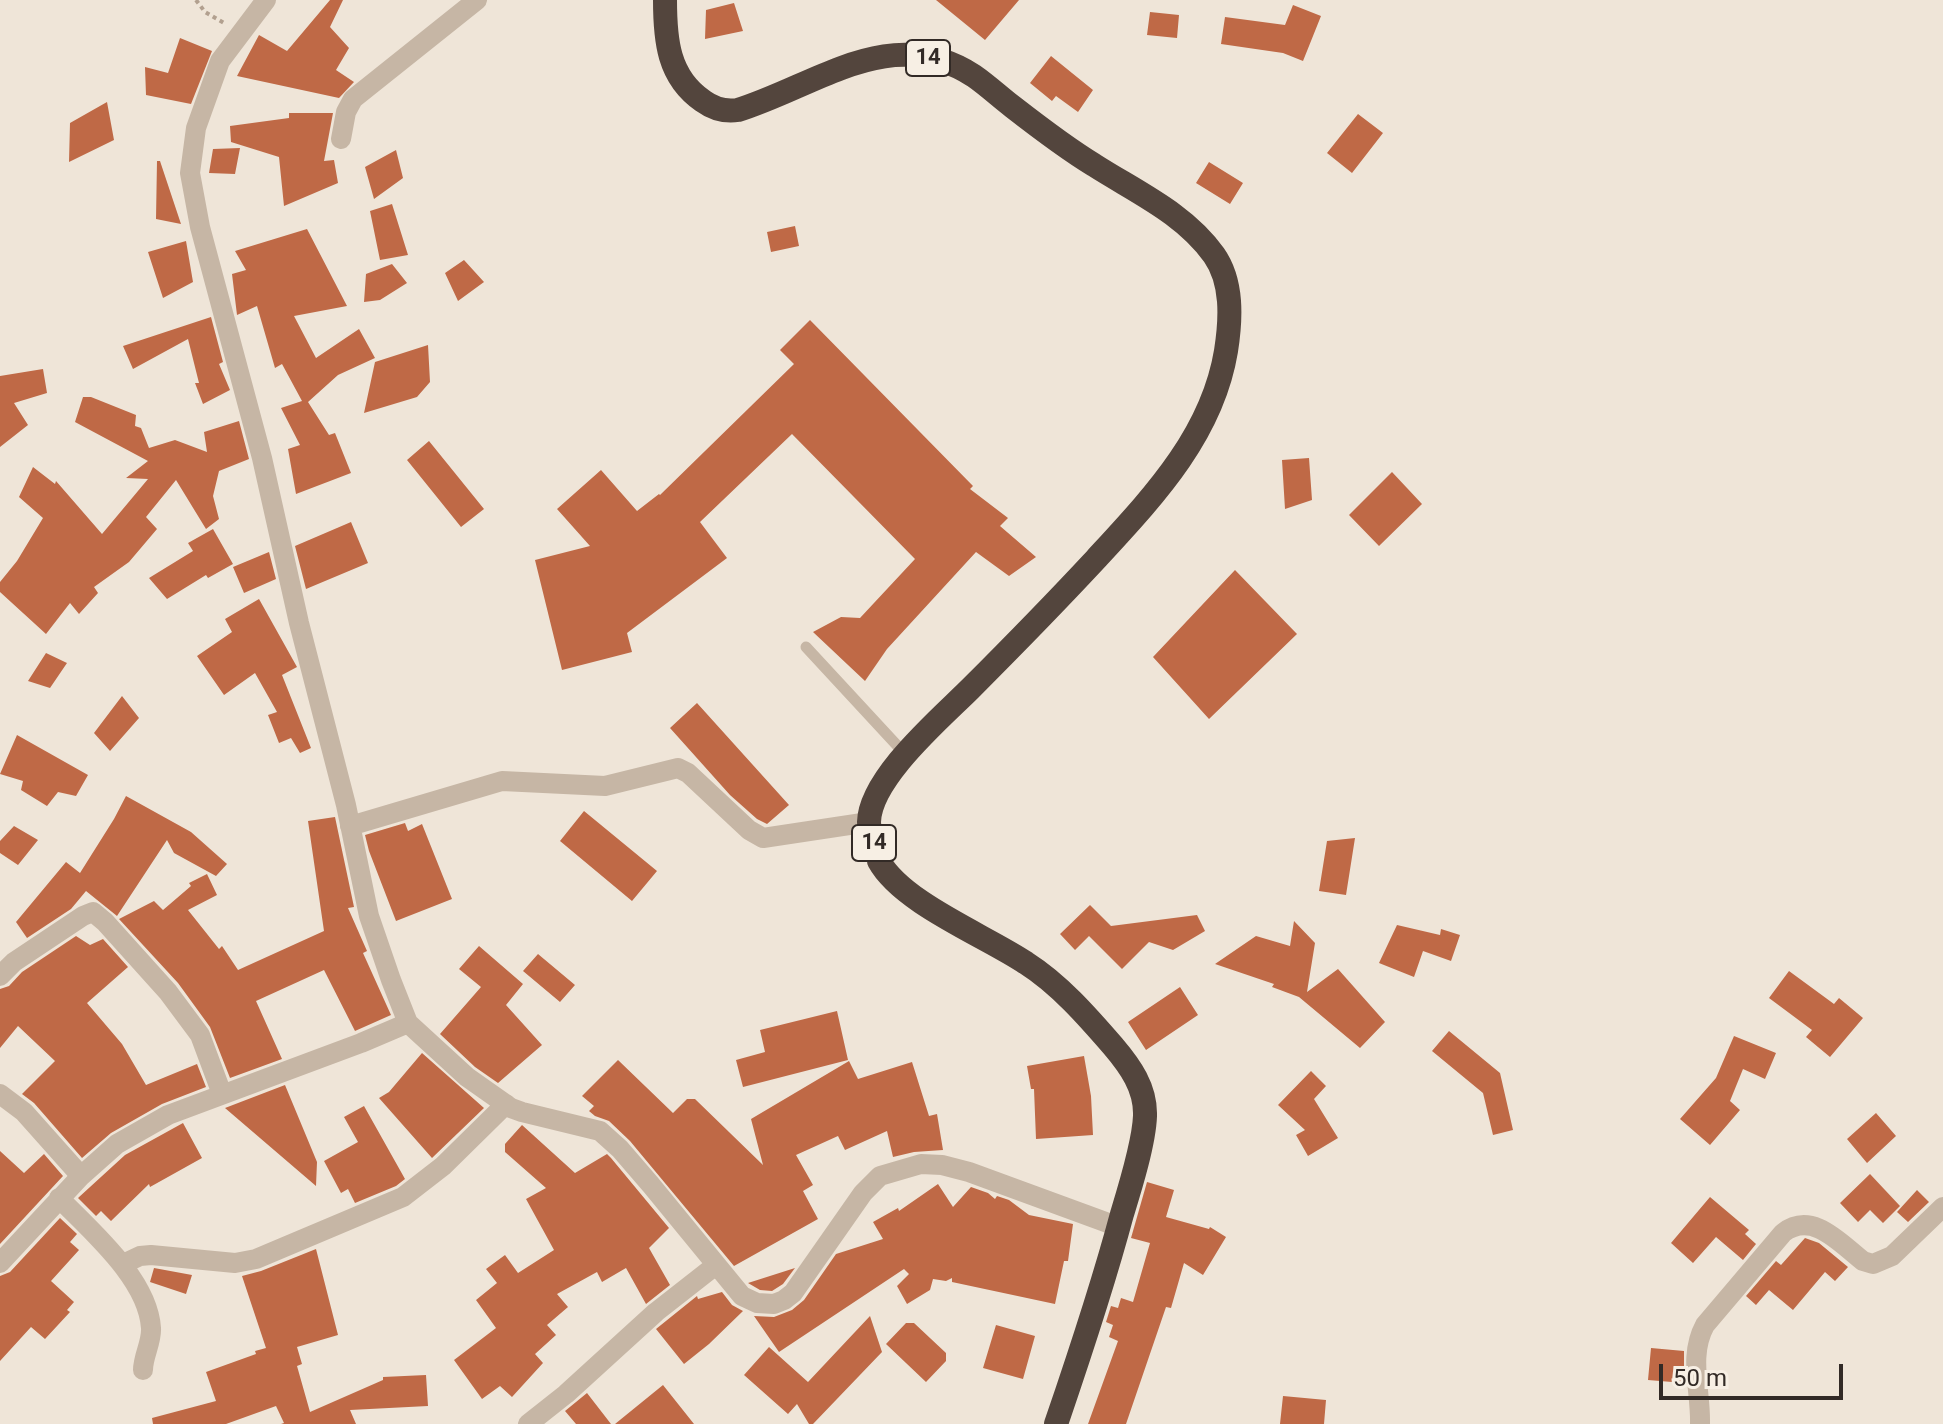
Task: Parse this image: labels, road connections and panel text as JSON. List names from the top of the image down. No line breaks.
{"streets":{"highway":["14"]},"scale_bar":"50 m"}
